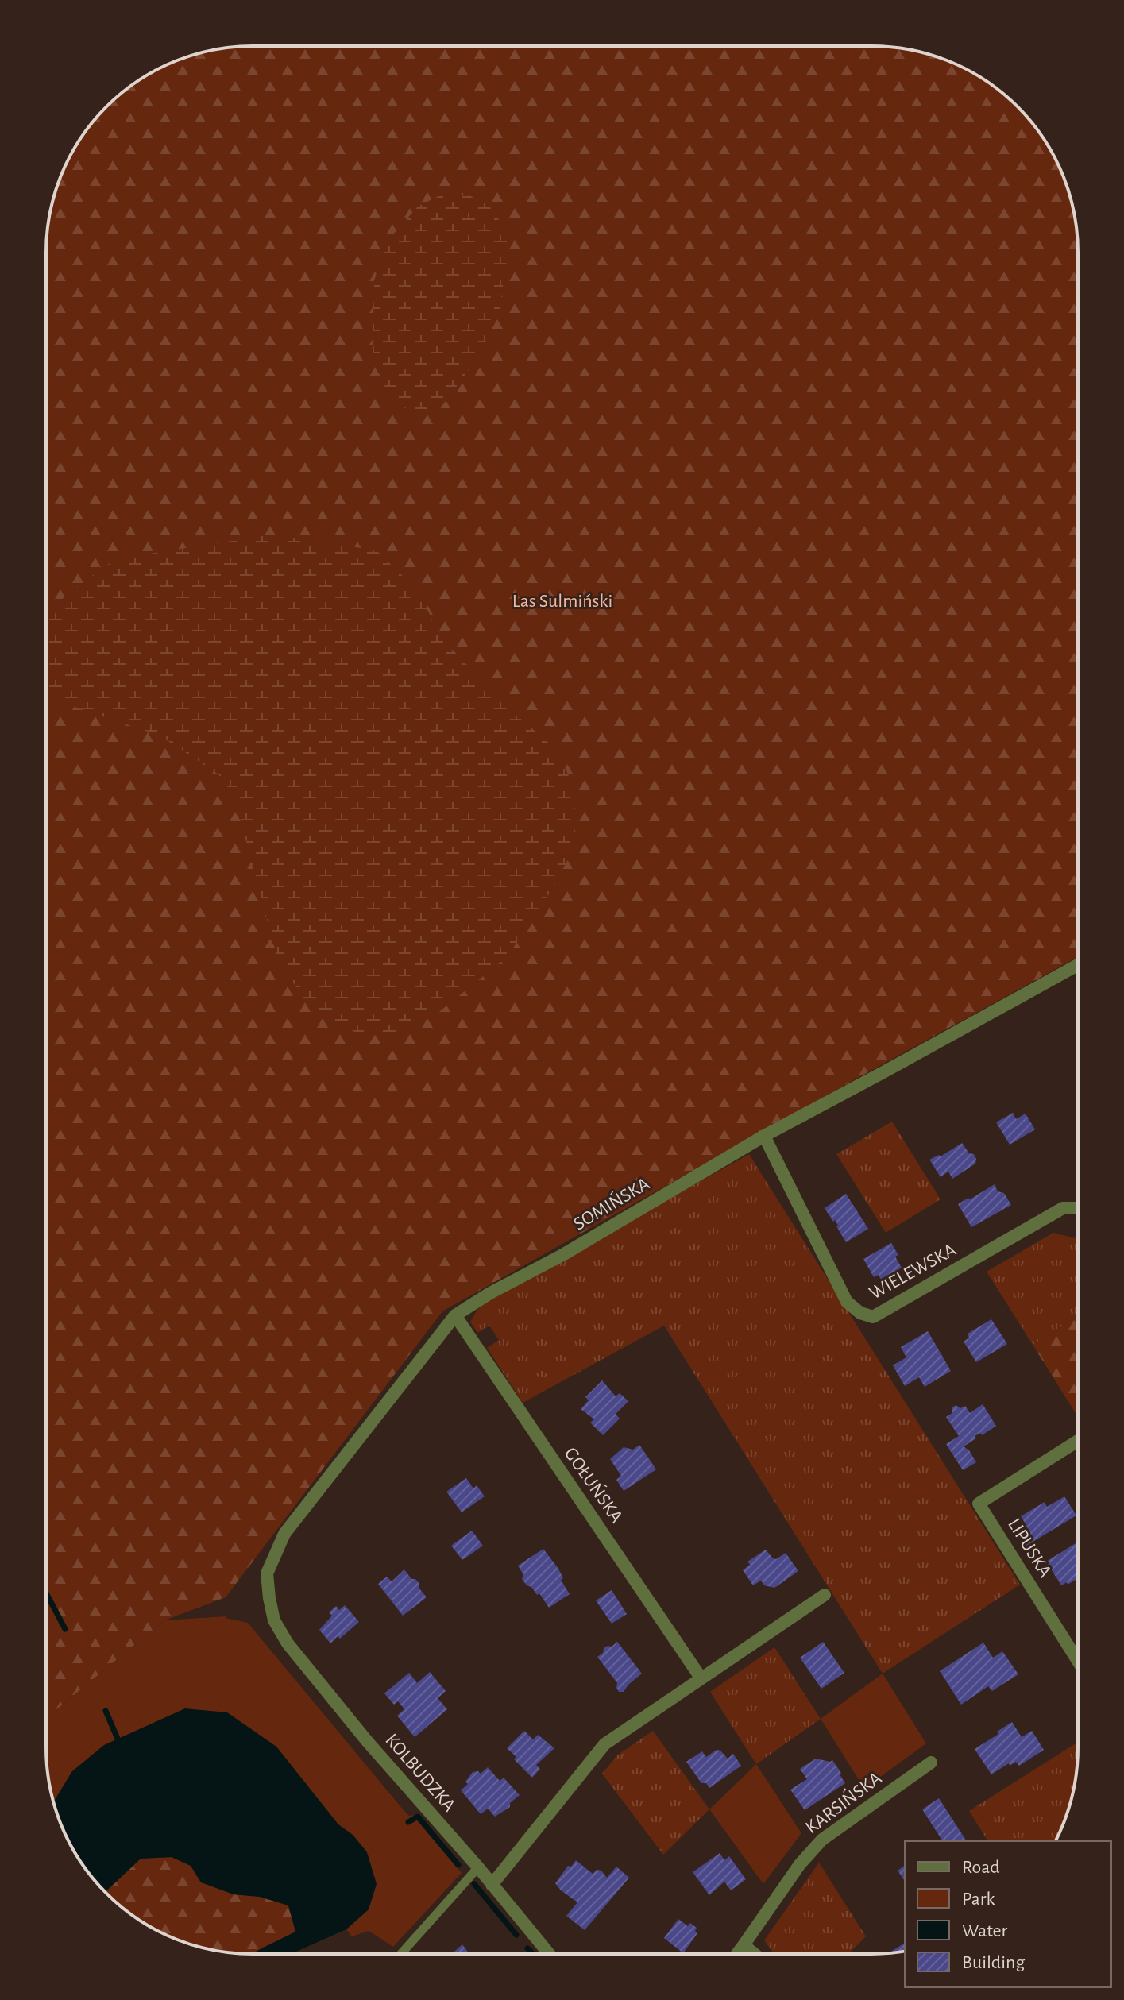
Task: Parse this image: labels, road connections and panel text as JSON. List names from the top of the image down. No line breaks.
{"streets":{"street":["SOMIŃSKA","WIELEWSKA","GOŁUŃSKA","LIPUSKA","KOLBUDZKA","KARSIŃSKA"]},"crossings":[["SOMIŃSKA","WIELEWSKA"],["SOMIŃSKA","GOŁUŃSKA"],["SOMIŃSKA","KOLBUDZKA"]],"parks":["Las Sulmiński"],"legend":["Road","Park","Water","Building"]}
